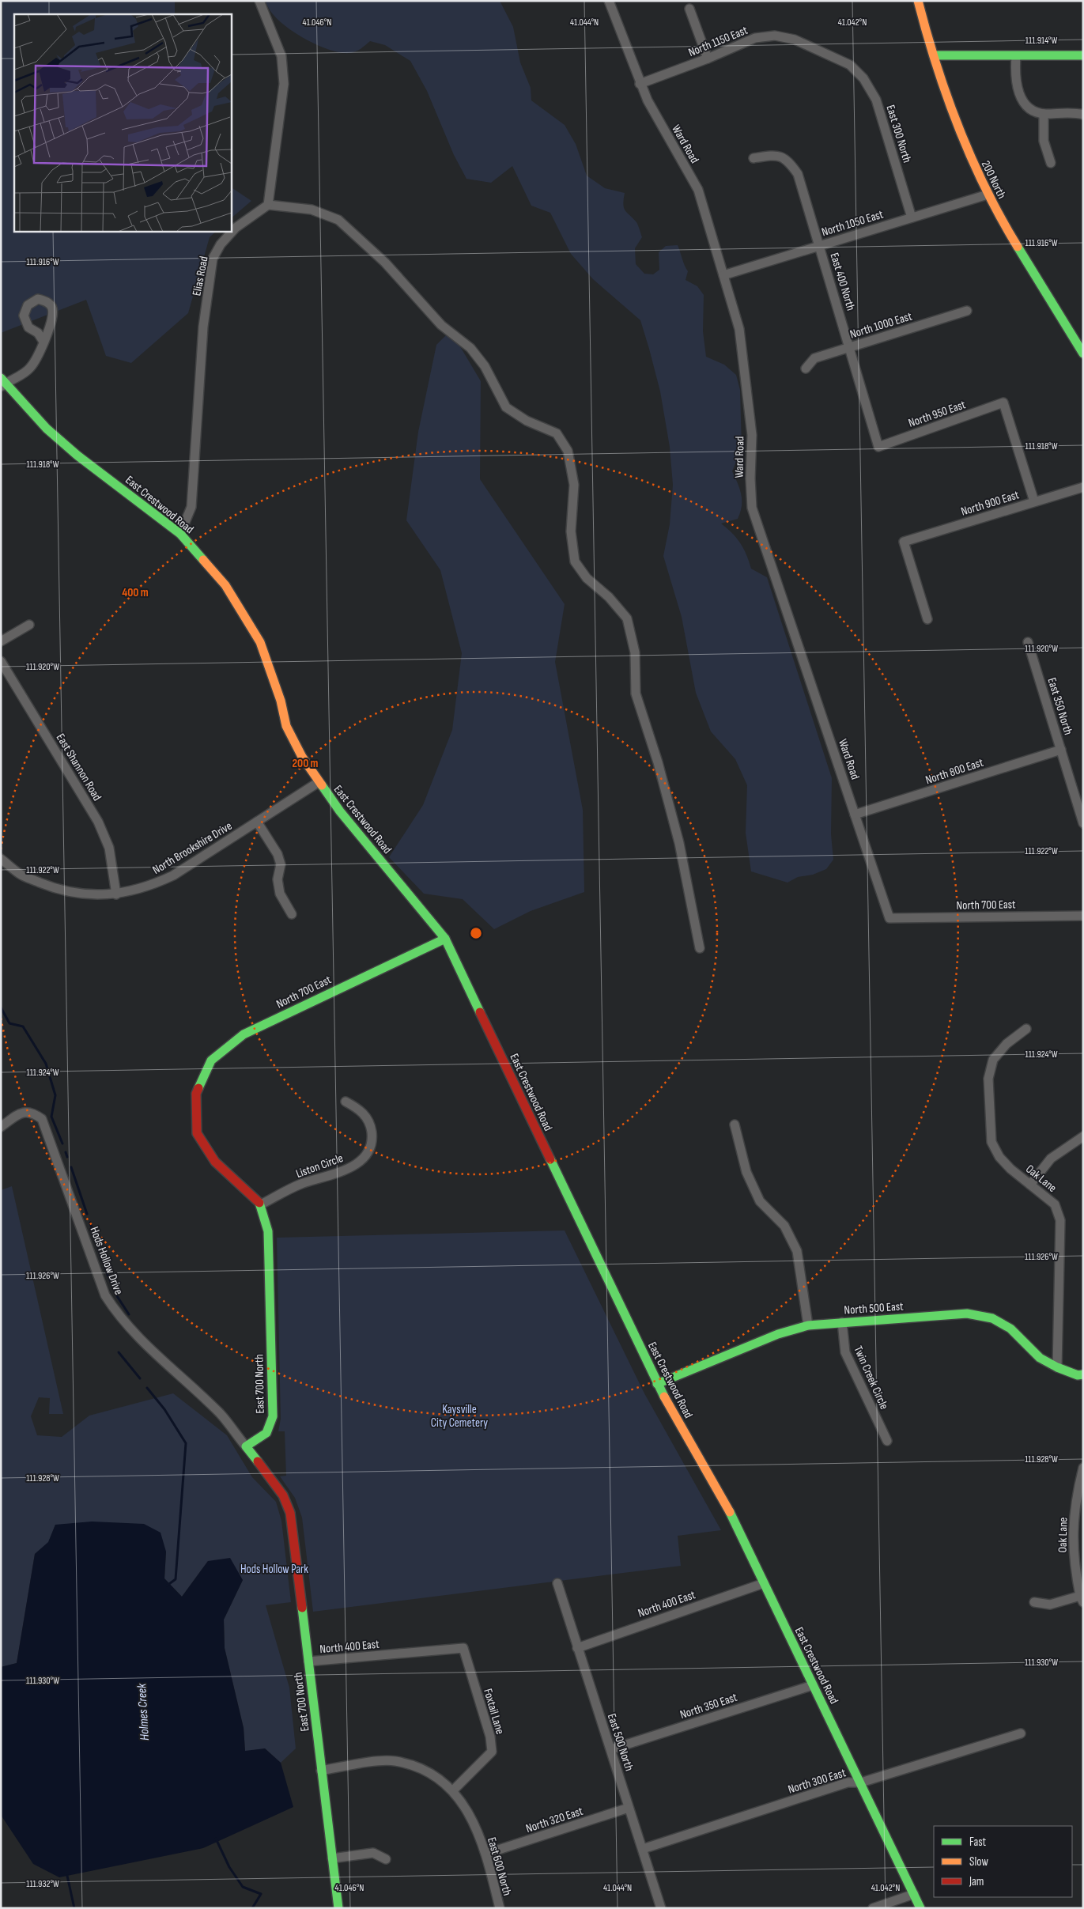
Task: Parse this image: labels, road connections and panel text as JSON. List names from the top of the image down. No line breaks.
{"streets":{"street":["North 1150 East","East 300 North","Ward Road","200 North","North 1050 East","Elias Road","East 400 North","North 1000 East","North 950 East","North 900 East","East Crestwood Road","East 350 North","East Shannon Road","North 800 East","North Brookshire Drive","North 700 East","Liston Circle","Oak Lane","Hods Hollow Drive","North 500 East","Twin Creek Circle","East 700 North","North 400 East","North 350 East","Foxtail Lane","East 500 North","North 300 East","North 320 East","East 600 North"]},"crossings":[["North 1150 East","East 300 North"],["North 1150 East","Ward Road"],["East 300 North","North 1050 East"],["Ward Road","North 1050 East"],["Ward Road","North 800 East"],["Ward Road","North 700 East"],["200 North","North 1050 East"],["North 1050 East","East 400 North"],["Elias Road","East Crestwood Road"],["East 400 North","North 1000 East"],["East 400 North","North 950 East"],["North 950 East","North 900 East"],["East Crestwood Road","North Brookshire Drive"],["East Crestwood Road","North 700 East"],["East Crestwood Road","North 500 East"],["East Crestwood Road","North 400 East"],["East Crestwood Road","North 350 East"],["East Crestwood Road","North 300 East"],["East 350 North","North 800 East"],["East Shannon Road","North Brookshire Drive"],["North 700 East","Liston Circle"],["North 700 East","East 700 North"],["Liston Circle","East 700 North"],["Oak Lane","North 500 East"],["Hods Hollow Drive","East 700 North"],["North 500 East","Twin Creek Circle"],["East 700 North","North 400 East"],["North 400 East","Foxtail Lane"],["North 400 East","East 500 North"],["North 350 East","East 500 North"],["Foxtail Lane","East 600 North"],["East 500 North","North 300 East"],["East 500 North","North 320 East"],["North 320 East","East 600 North"]],"water":["Holmes Creek"],"parks":["Kaysville City Cemetery","Hods Hollow Park"],"legend":["Fast","Slow","Jam"],"coordinates":["41.046°N","41.044°N","41.042°N","111.914°W","111.916°W","111.918°W","111.920°W","111.922°W","111.924°W","111.926°W","111.928°W","111.930°W","111.932°W"],"rings":["400 m","200 m"]}
